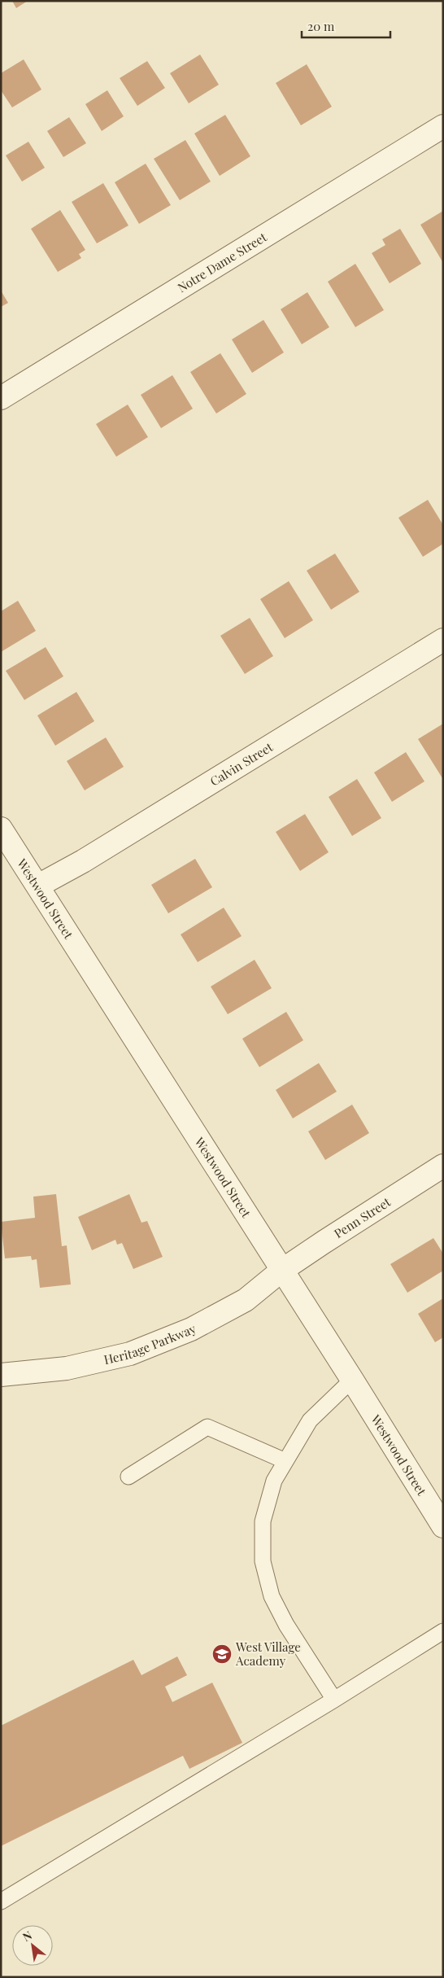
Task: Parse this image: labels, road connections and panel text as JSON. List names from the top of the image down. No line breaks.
{"streets":{"street":["Notre Dame Street","Calvin Street","Westwood Street","Penn Street","Heritage Parkway"]},"crossings":[["Calvin Street","Westwood Street"],["Westwood Street","Penn Street"],["Westwood Street","Heritage Parkway"],["Penn Street","Heritage Parkway"]],"places":{"school or university":["West Village Academy"]},"scale_bar":"20 m","north":"top left"}
